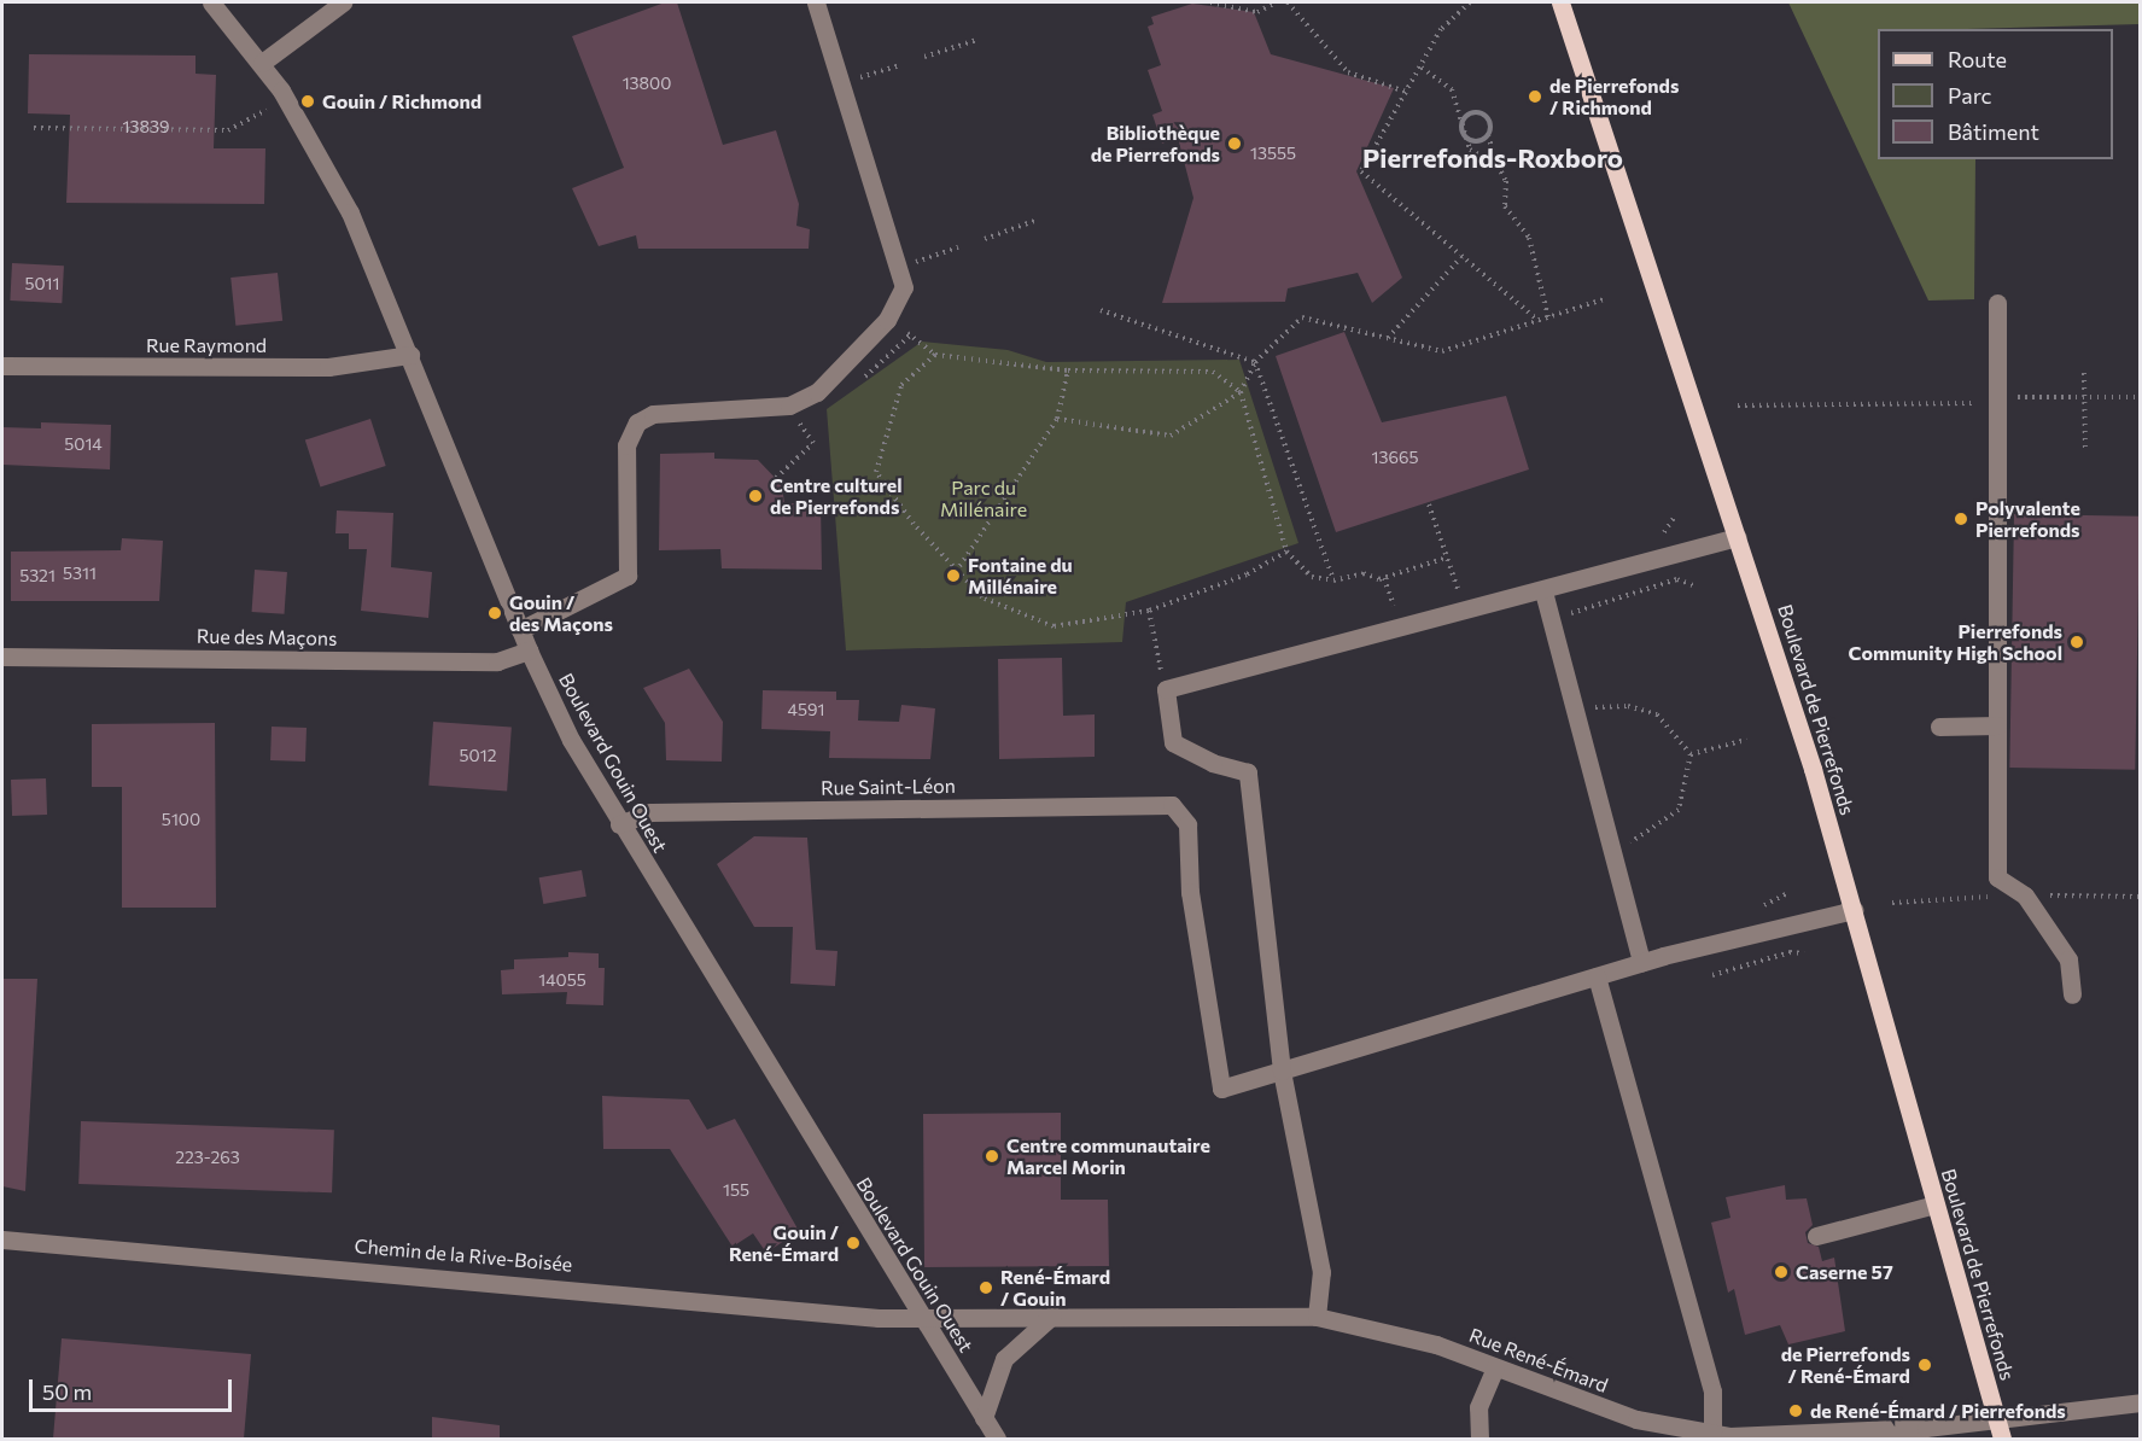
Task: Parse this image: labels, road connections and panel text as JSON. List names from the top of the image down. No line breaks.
{"streets":{"main road":["Boulevard de Pierrefonds"],"street":["Rue Raymond","Rue des Maçons","Boulevard Gouin Ouest","Rue Saint-Léon","Chemin de la Rive-Boisée","Rue René-Émard"]},"crossings":[["Rue Raymond","Boulevard Gouin Ouest"],["Rue des Maçons","Boulevard Gouin Ouest"],["Boulevard de Pierrefonds","Rue René-Émard"],["Boulevard Gouin Ouest","Rue Saint-Léon"],["Boulevard Gouin Ouest","Chemin de la Rive-Boisée"],["Boulevard Gouin Ouest","Rue René-Émard"],["Chemin de la Rive-Boisée","Rue René-Émard"]],"districts":["Pierrefonds-Roxboro"],"parks":["Parc du Millénaire"],"places":["de Pierrefonds / Richmond","Gouin / Richmond","Bibliothèque de Pierrefonds","Centre culturel de Pierrefonds","Polyvalente Pierrefonds","Fontaine du Millénaire","Gouin / des Maçons","Pierrefonds Community High School","Centre communautaire Marcel Morin","Gouin / René-Émard","Caserne 57","René-Émard / Gouin","de Pierrefonds / René-Émard","de René-Émard / Pierrefonds"],"house_numbers":["13800","13839","13555","5011","5014","13665","5311","5321","4591","5012","5100","14055","223-263","155"],"legend":["Route","Parc","Bâtiment"],"scale_bar":"50 m"}
